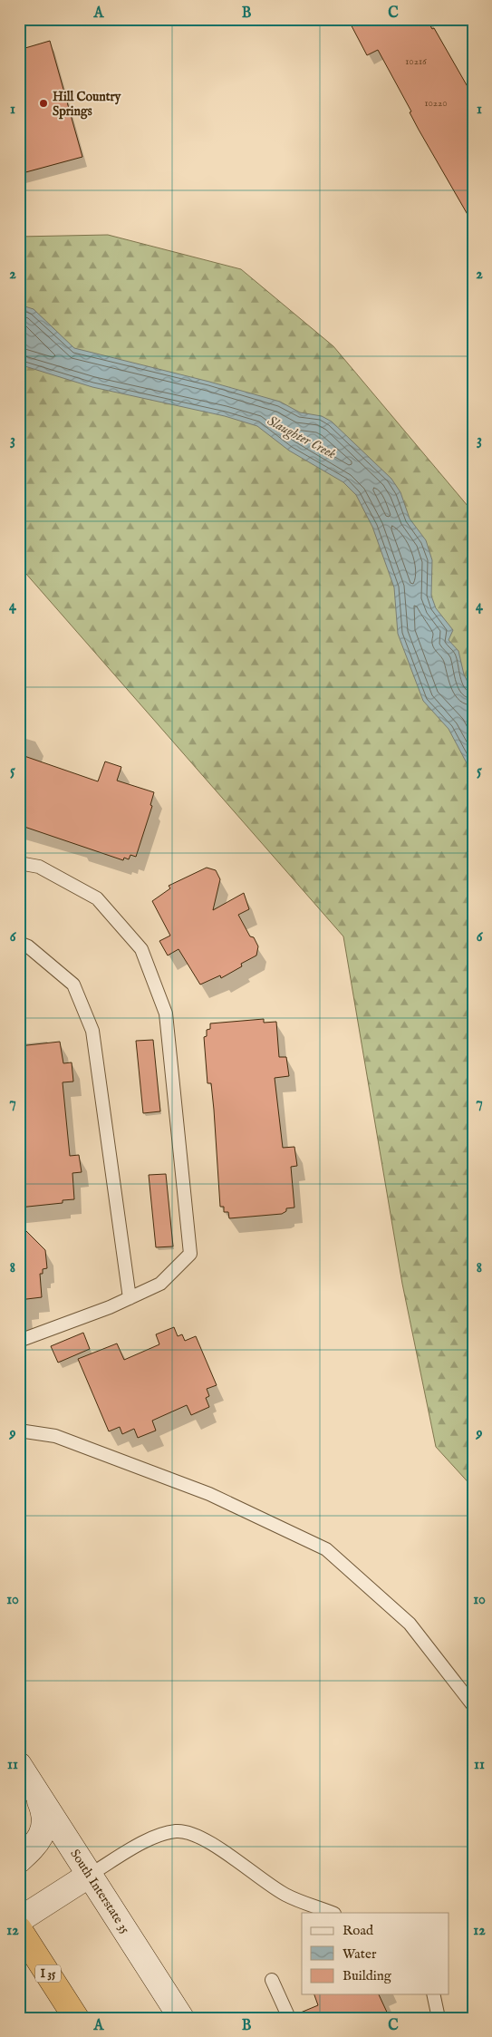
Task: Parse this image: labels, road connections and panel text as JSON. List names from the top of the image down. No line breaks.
{"streets":{"highway":["I 35"],"main road":["South Interstate 35"]},"water":["Slaughter Creek"],"places":["Hill Country Springs"],"house_numbers":["10216","10220"],"legend":["Road","Water","Building"],"grid":{"columns":["A","B","C"],"rows":["1","2","3","4","5","6","7","8","9","10","11","12"]}}
